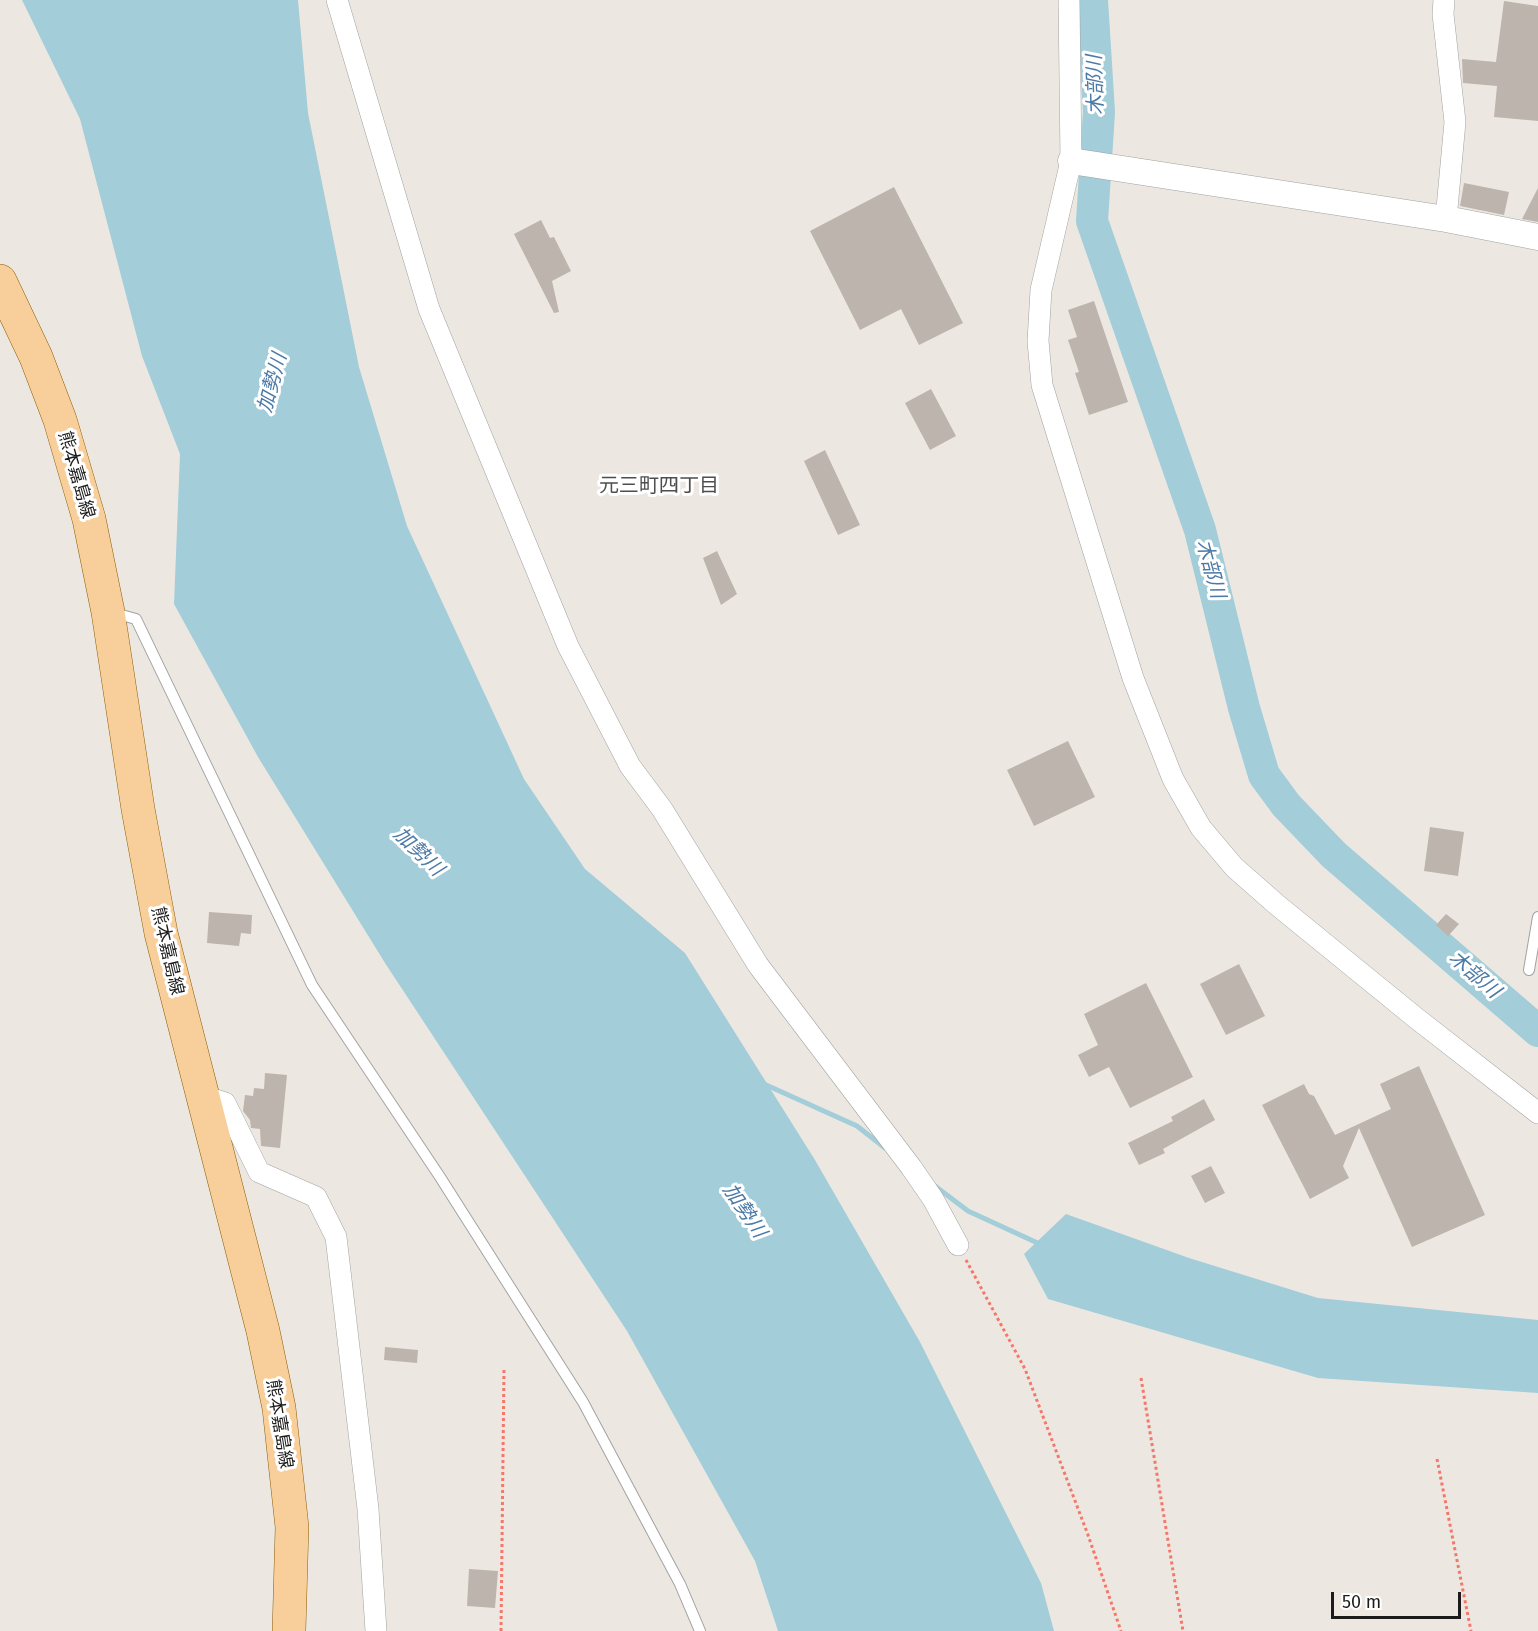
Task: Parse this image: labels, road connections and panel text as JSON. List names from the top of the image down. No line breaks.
{"streets":{"main road":["熊本嘉島線"]},"districts":["元三町四丁目"],"water":["木部川","加勢川"],"scale_bar":"50 m"}
